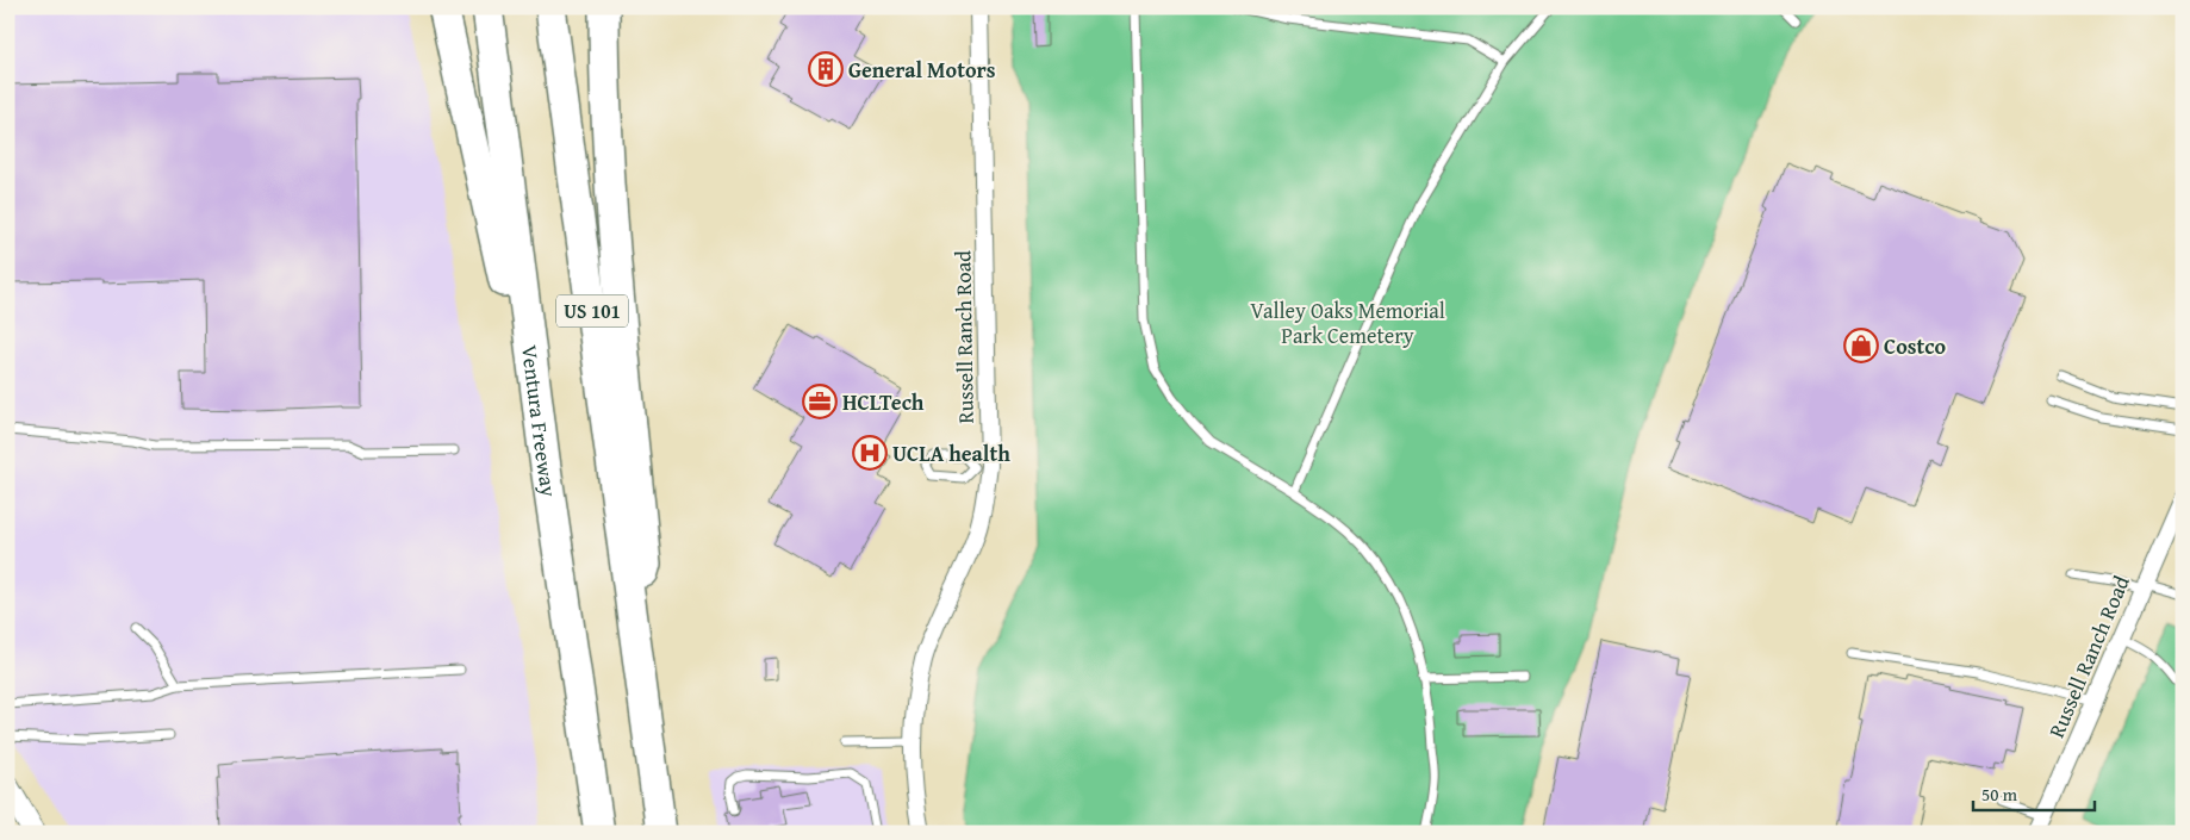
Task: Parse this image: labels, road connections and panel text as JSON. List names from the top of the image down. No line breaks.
{"streets":{"highway":["US 101","Ventura Freeway"],"street":["Russell Ranch Road"]},"parks":["Valley Oaks Memorial Park Cemetery"],"places":{"building":["General Motors"],"shop":["Costco"],"office":["HCLTech"],"hospital":["UCLA health"]},"scale_bar":"50 m"}
